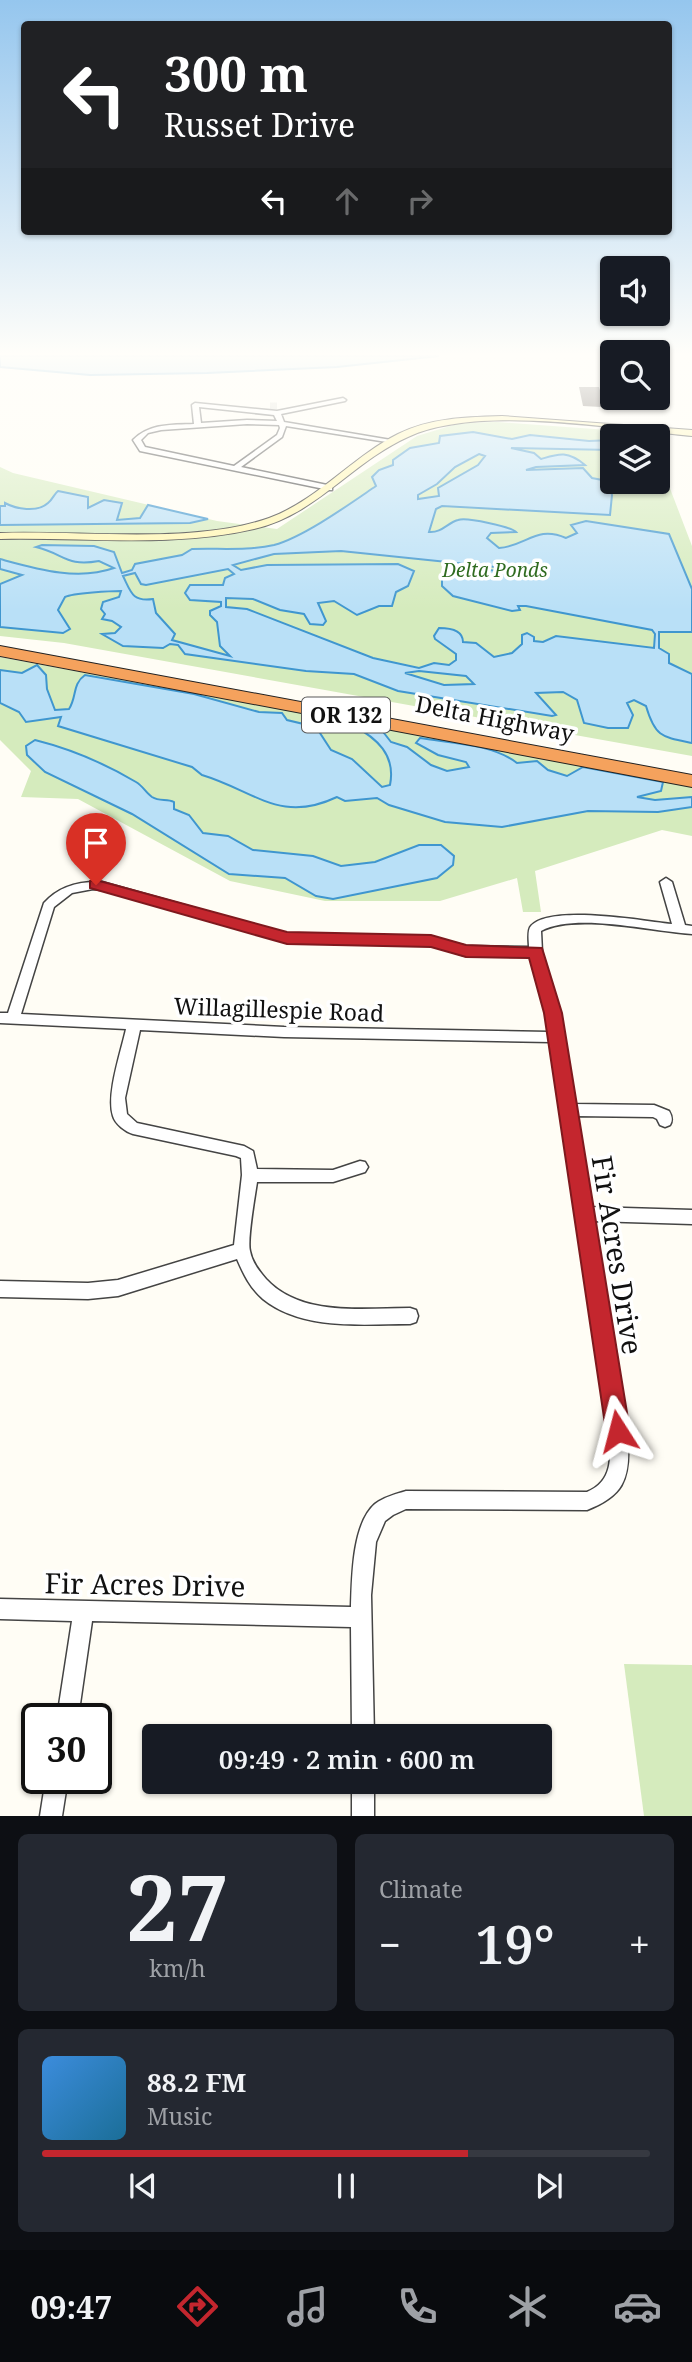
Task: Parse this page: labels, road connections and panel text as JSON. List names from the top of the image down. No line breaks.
{"streets":{"highway":["OR 132","Delta Highway"],"street":["Willagillespie Road","Fir Acres Drive"]},"crossings":[["Willagillespie Road","Fir Acres Drive"]],"parks":["Delta Ponds"],"page":{"turn":["300 m","Russet Drive"],"limit":"30","trip":"09:49 · 2 min · 600 m","tile":[["27","km/h"],"Climate"],"heat":["−","19°","+"],"song":["88.2 FM","Music"],"tabs":"09:47"}}
